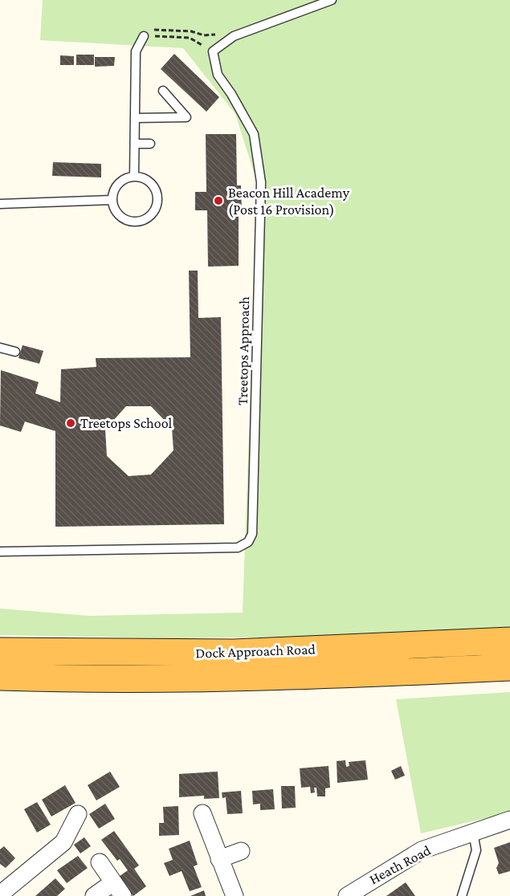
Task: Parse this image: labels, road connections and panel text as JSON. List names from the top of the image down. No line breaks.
{"streets":{"highway":["Dock Approach Road"],"street":["Heath Road"],"lane":["Treetops Approach"]},"places":["Beacon Hill Academy (Post 16 Provision)","Treetops School"]}
